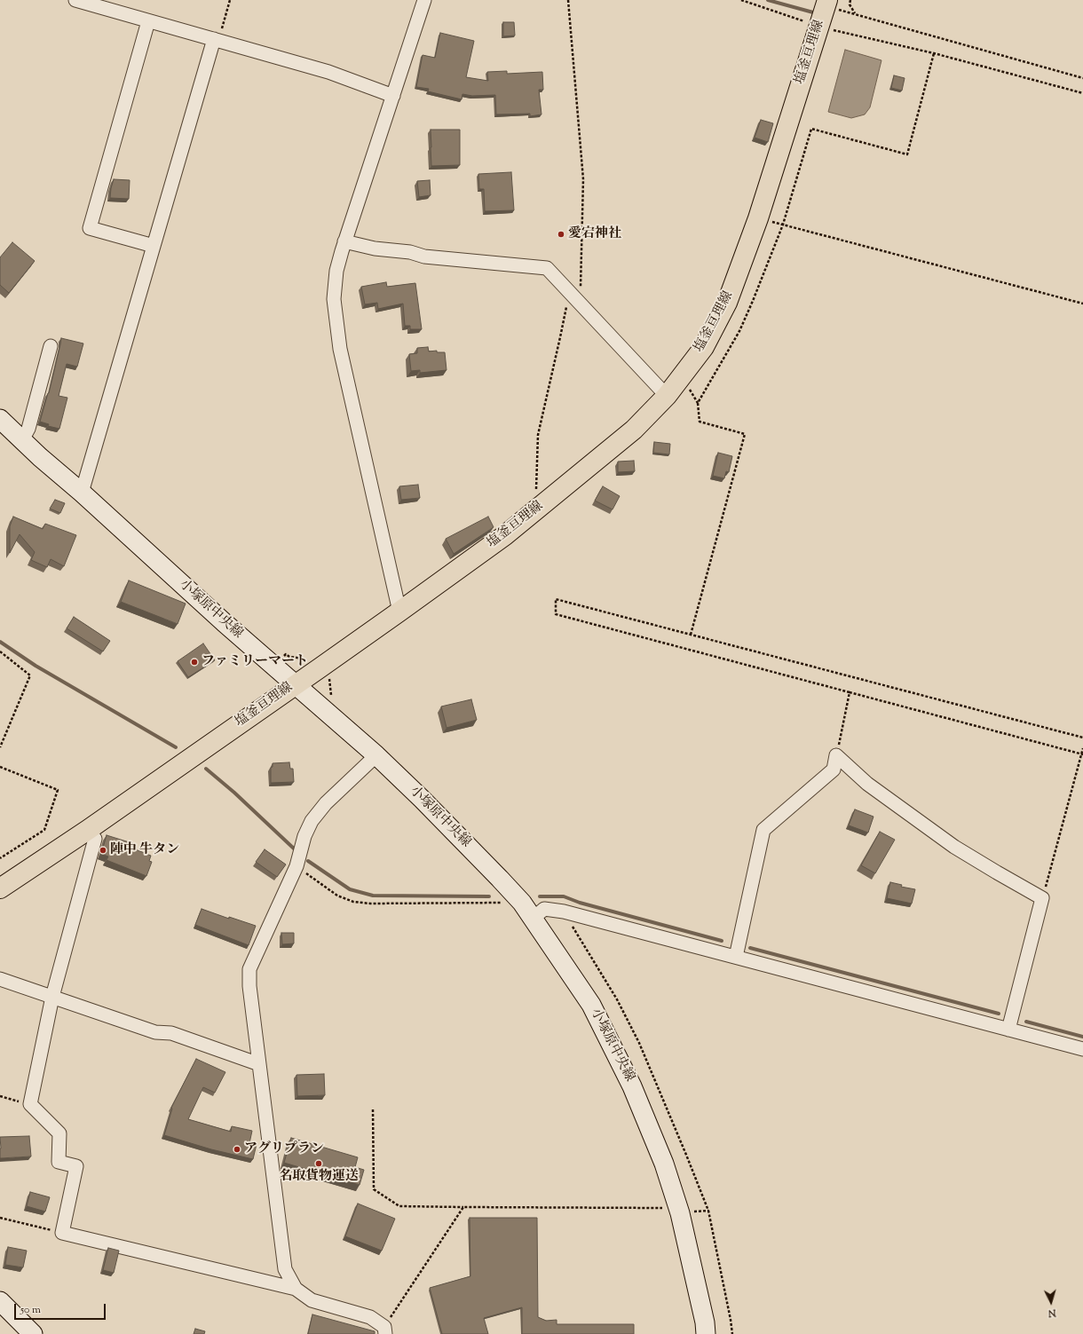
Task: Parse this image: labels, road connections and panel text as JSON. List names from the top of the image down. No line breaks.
{"streets":{"main road":["塩釜亘理線"],"street":["小塚原中央線"]},"crossings":[["塩釜亘理線","小塚原中央線"]],"places":["愛宕神社","ファミリーマート","陣中 牛タン","アグリプラン","名取貨物運送"],"scale_bar":"50 m","north":"bottom"}
